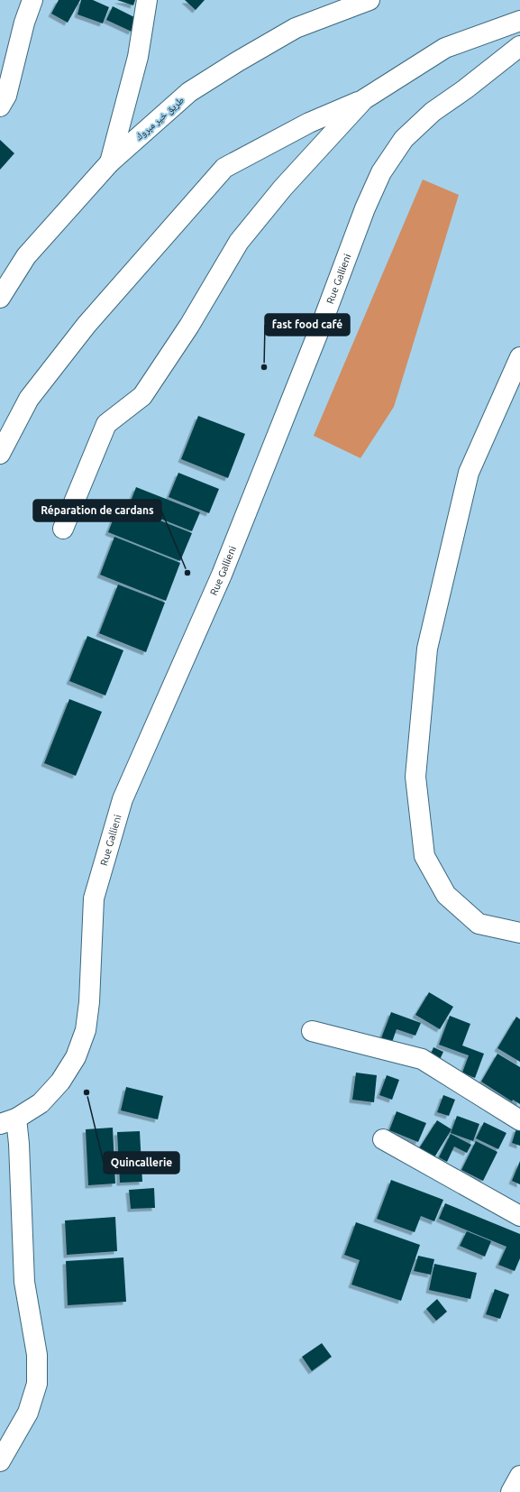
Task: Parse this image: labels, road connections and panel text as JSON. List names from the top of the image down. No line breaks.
{"streets":{"street":["طريق خير مبروك","Rue Gallieni"]},"places":["fast food café","Réparation de cardans","Quincallerie"]}
